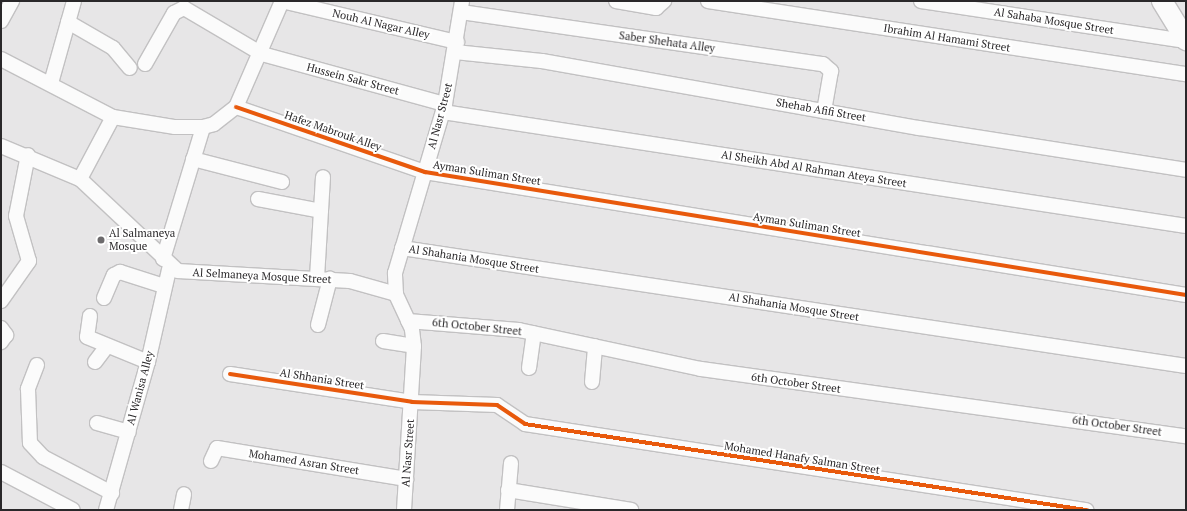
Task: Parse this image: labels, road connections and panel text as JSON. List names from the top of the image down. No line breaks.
{"streets":{"street":["Al Sahaba Mosque Street","Nouh Al Nagar Alley","Ibrahim Al Hamami Street","Saber Shehata Alley","Hussein Sakr Street","Shehab Afifi Street","Al Nasr Street","Hafez Mabrouk Alley","Al Sheikh Abd Al Rahman Ateya Street","Ayman Suliman Street","Al Shahania Mosque Street","Al Selmaneya Mosque Street","6th October Street","Al Shhania Street","Al Wanisa Alley","Mohamed Hanafy Salman Street","Mohamed Asran Street"]},"crossings":[["Nouh Al Nagar Alley","Shehab Afifi Street"],["Nouh Al Nagar Alley","Al Nasr Street"],["Saber Shehata Alley","Shehab Afifi Street"],["Saber Shehata Alley","Al Nasr Street"],["Hussein Sakr Street","Al Nasr Street"],["Hussein Sakr Street","Al Sheikh Abd Al Rahman Ateya Street"],["Shehab Afifi Street","Al Nasr Street"],["Al Nasr Street","Hafez Mabrouk Alley"],["Al Nasr Street","Al Sheikh Abd Al Rahman Ateya Street"],["Al Nasr Street","Ayman Suliman Street"],["Al Nasr Street","Al Shahania Mosque Street"],["Al Nasr Street","Al Selmaneya Mosque Street"],["Al Nasr Street","6th October Street"],["Al Nasr Street","Al Shhania Street"],["Al Nasr Street","Mohamed Asran Street"],["Hafez Mabrouk Alley","Ayman Suliman Street"],["Al Selmaneya Mosque Street","Al Wanisa Alley"],["Al Shhania Street","Mohamed Hanafy Salman Street"]],"places":["Al Salmaneya Mosque"]}
